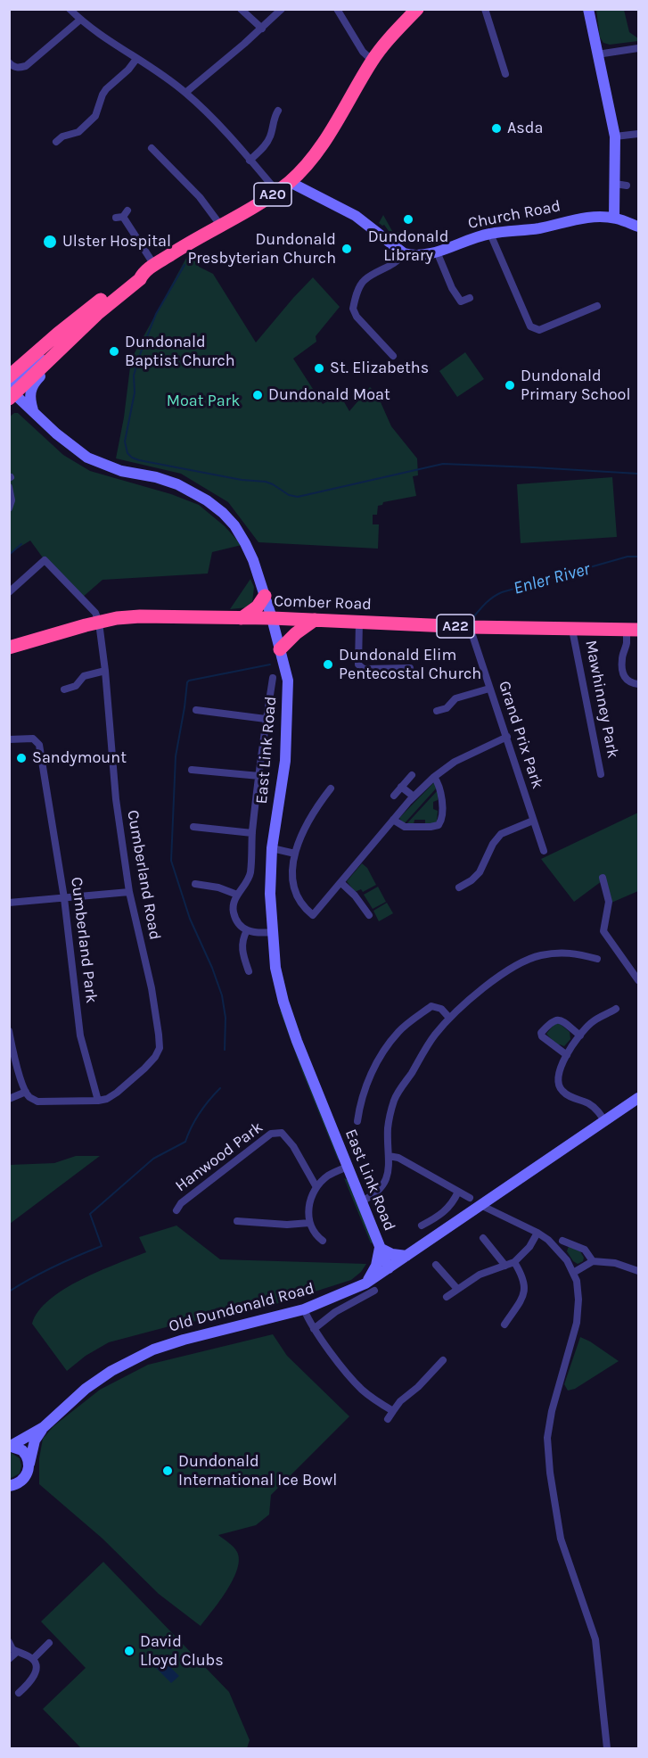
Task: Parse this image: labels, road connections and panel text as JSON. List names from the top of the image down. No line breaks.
{"streets":{"highway":["A20","Comber Road","A22"],"street":["Church Road","Mawhinney Park","Grand Prix Park","East Link Road","Cumberland Road","Cumberland Park","Hanwood Park","Old Dundonald Road"]},"crossings":[["A20","East Link Road"],["Comber Road","Mawhinney Park"],["Comber Road","Grand Prix Park"],["Comber Road","East Link Road"],["Comber Road","Cumberland Road"],["East Link Road","Old Dundonald Road"],["Cumberland Road","Cumberland Park"]],"water":["Enler River"],"parks":["Moat Park"],"places":["Asda","Dundonald Library","Ulster Hospital","Dundonald Presbyterian Church","Dundonald Baptist Church","St. Elizabeths","Dundonald Primary School","Dundonald Moat","Dundonald Elim Pentecostal Church","Sandymount","Dundonald International Ice Bowl","David Lloyd Clubs"]}
